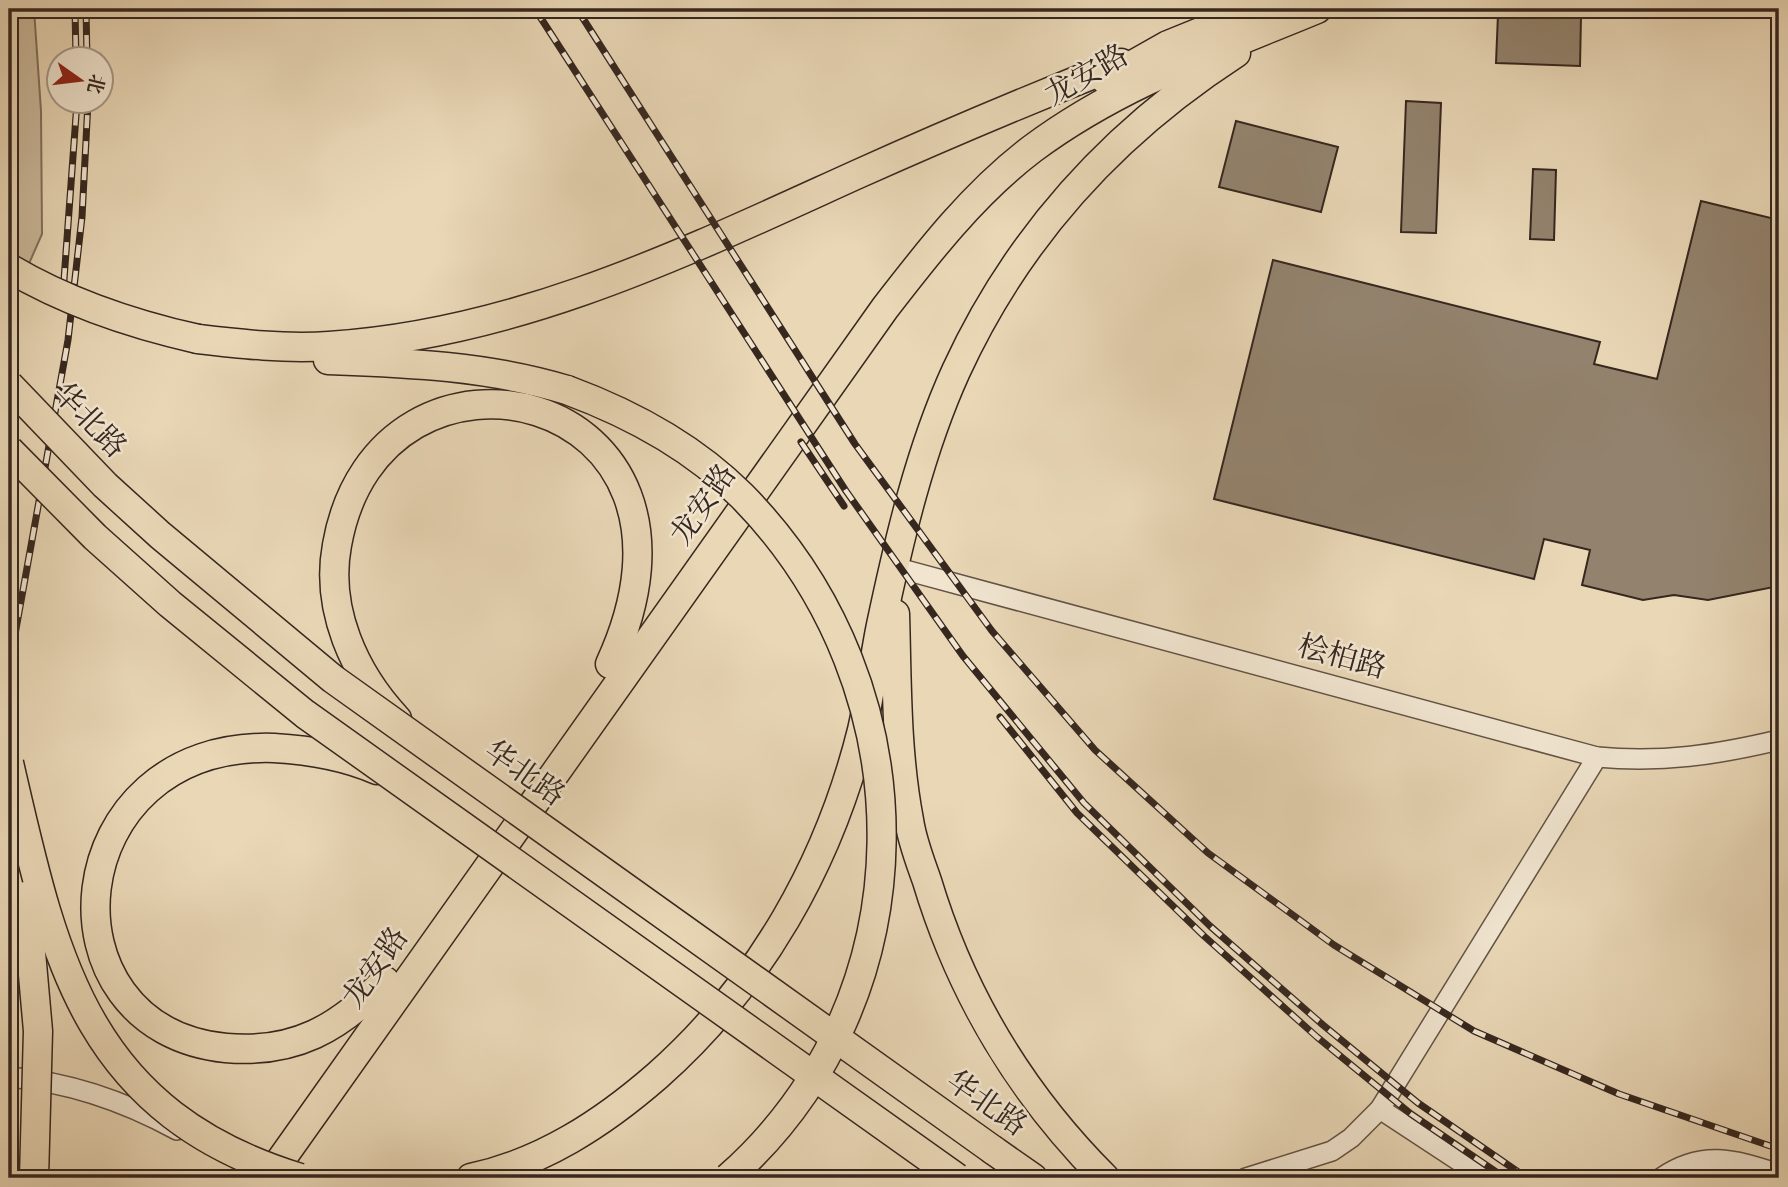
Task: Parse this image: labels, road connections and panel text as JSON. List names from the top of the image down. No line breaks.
{"streets":{"highway":["龙安路","华北路"],"street":["桧柏路"]},"north":"right"}
